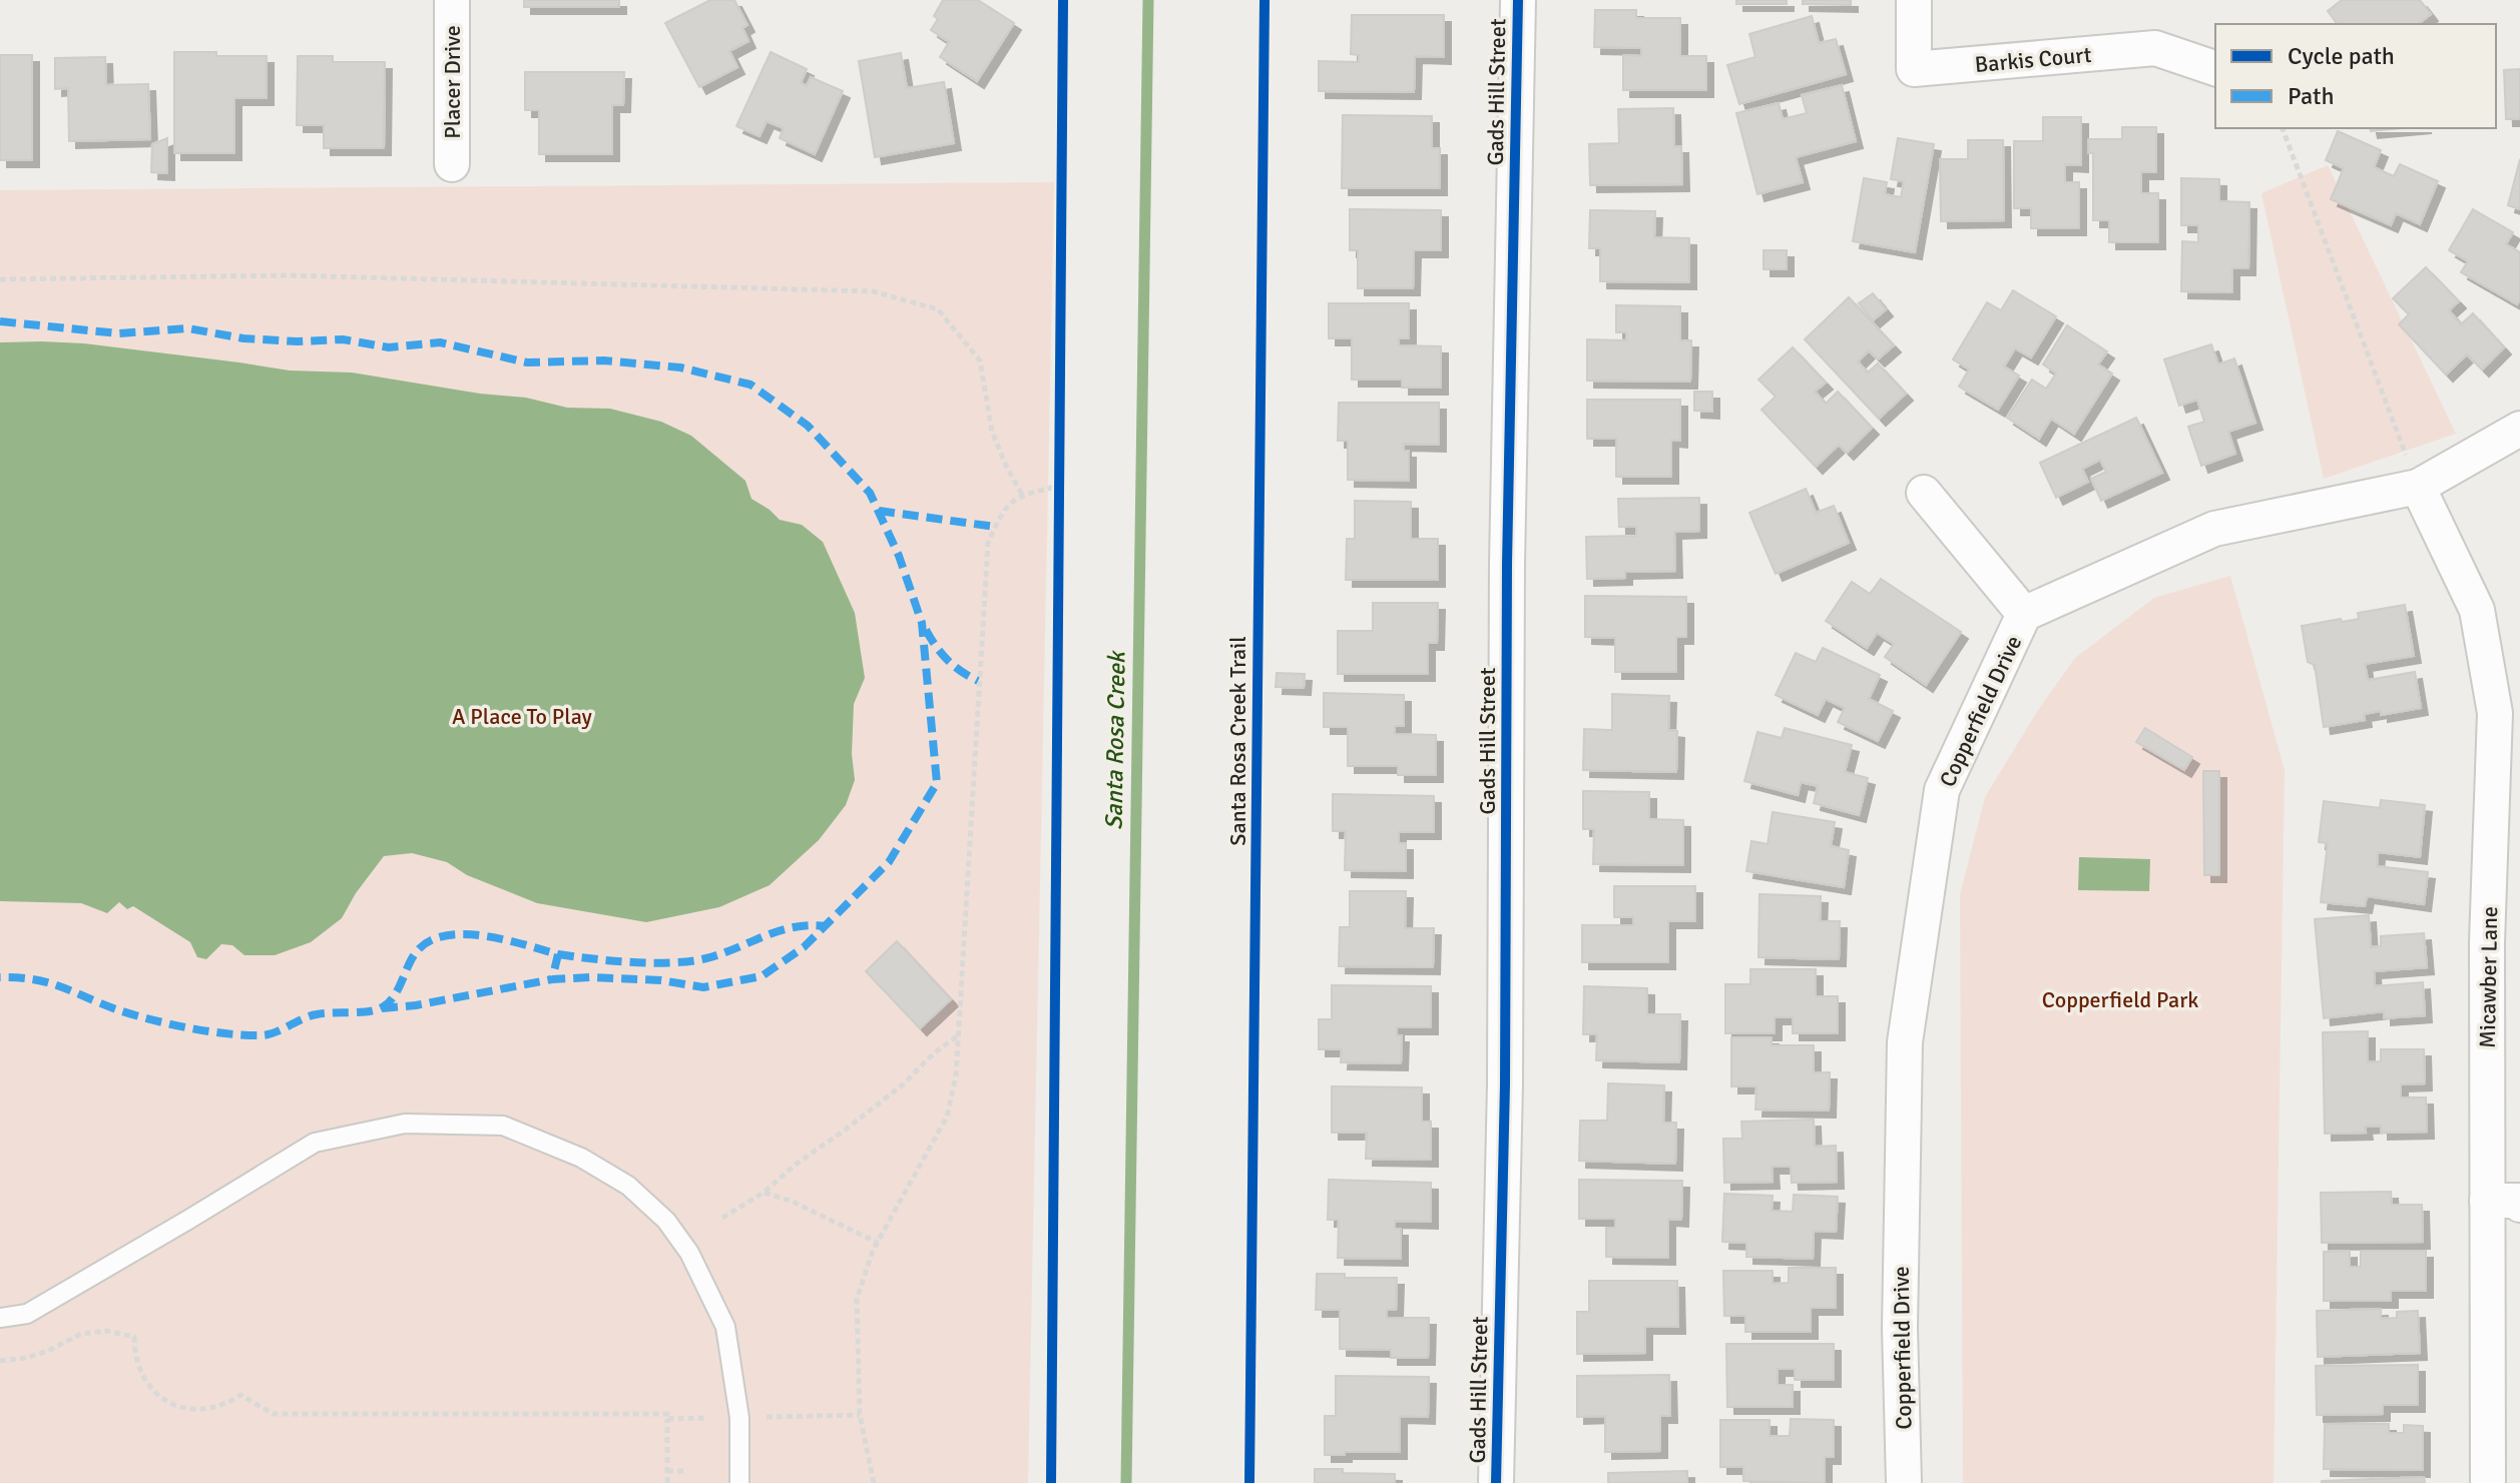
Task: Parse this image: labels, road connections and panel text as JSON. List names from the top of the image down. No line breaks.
{"streets":{"street":["Barkis Court","Placer Drive","Gads Hill Street","Copperfield Drive","Micawber Lane"],"cycle path":["Santa Rosa Creek Trail"]},"crossings":[["Copperfield Drive","Micawber Lane"]],"water":["Santa Rosa Creek"],"parks":["A Place To Play","Copperfield Park"],"legend":["Cycle path","Path"]}
